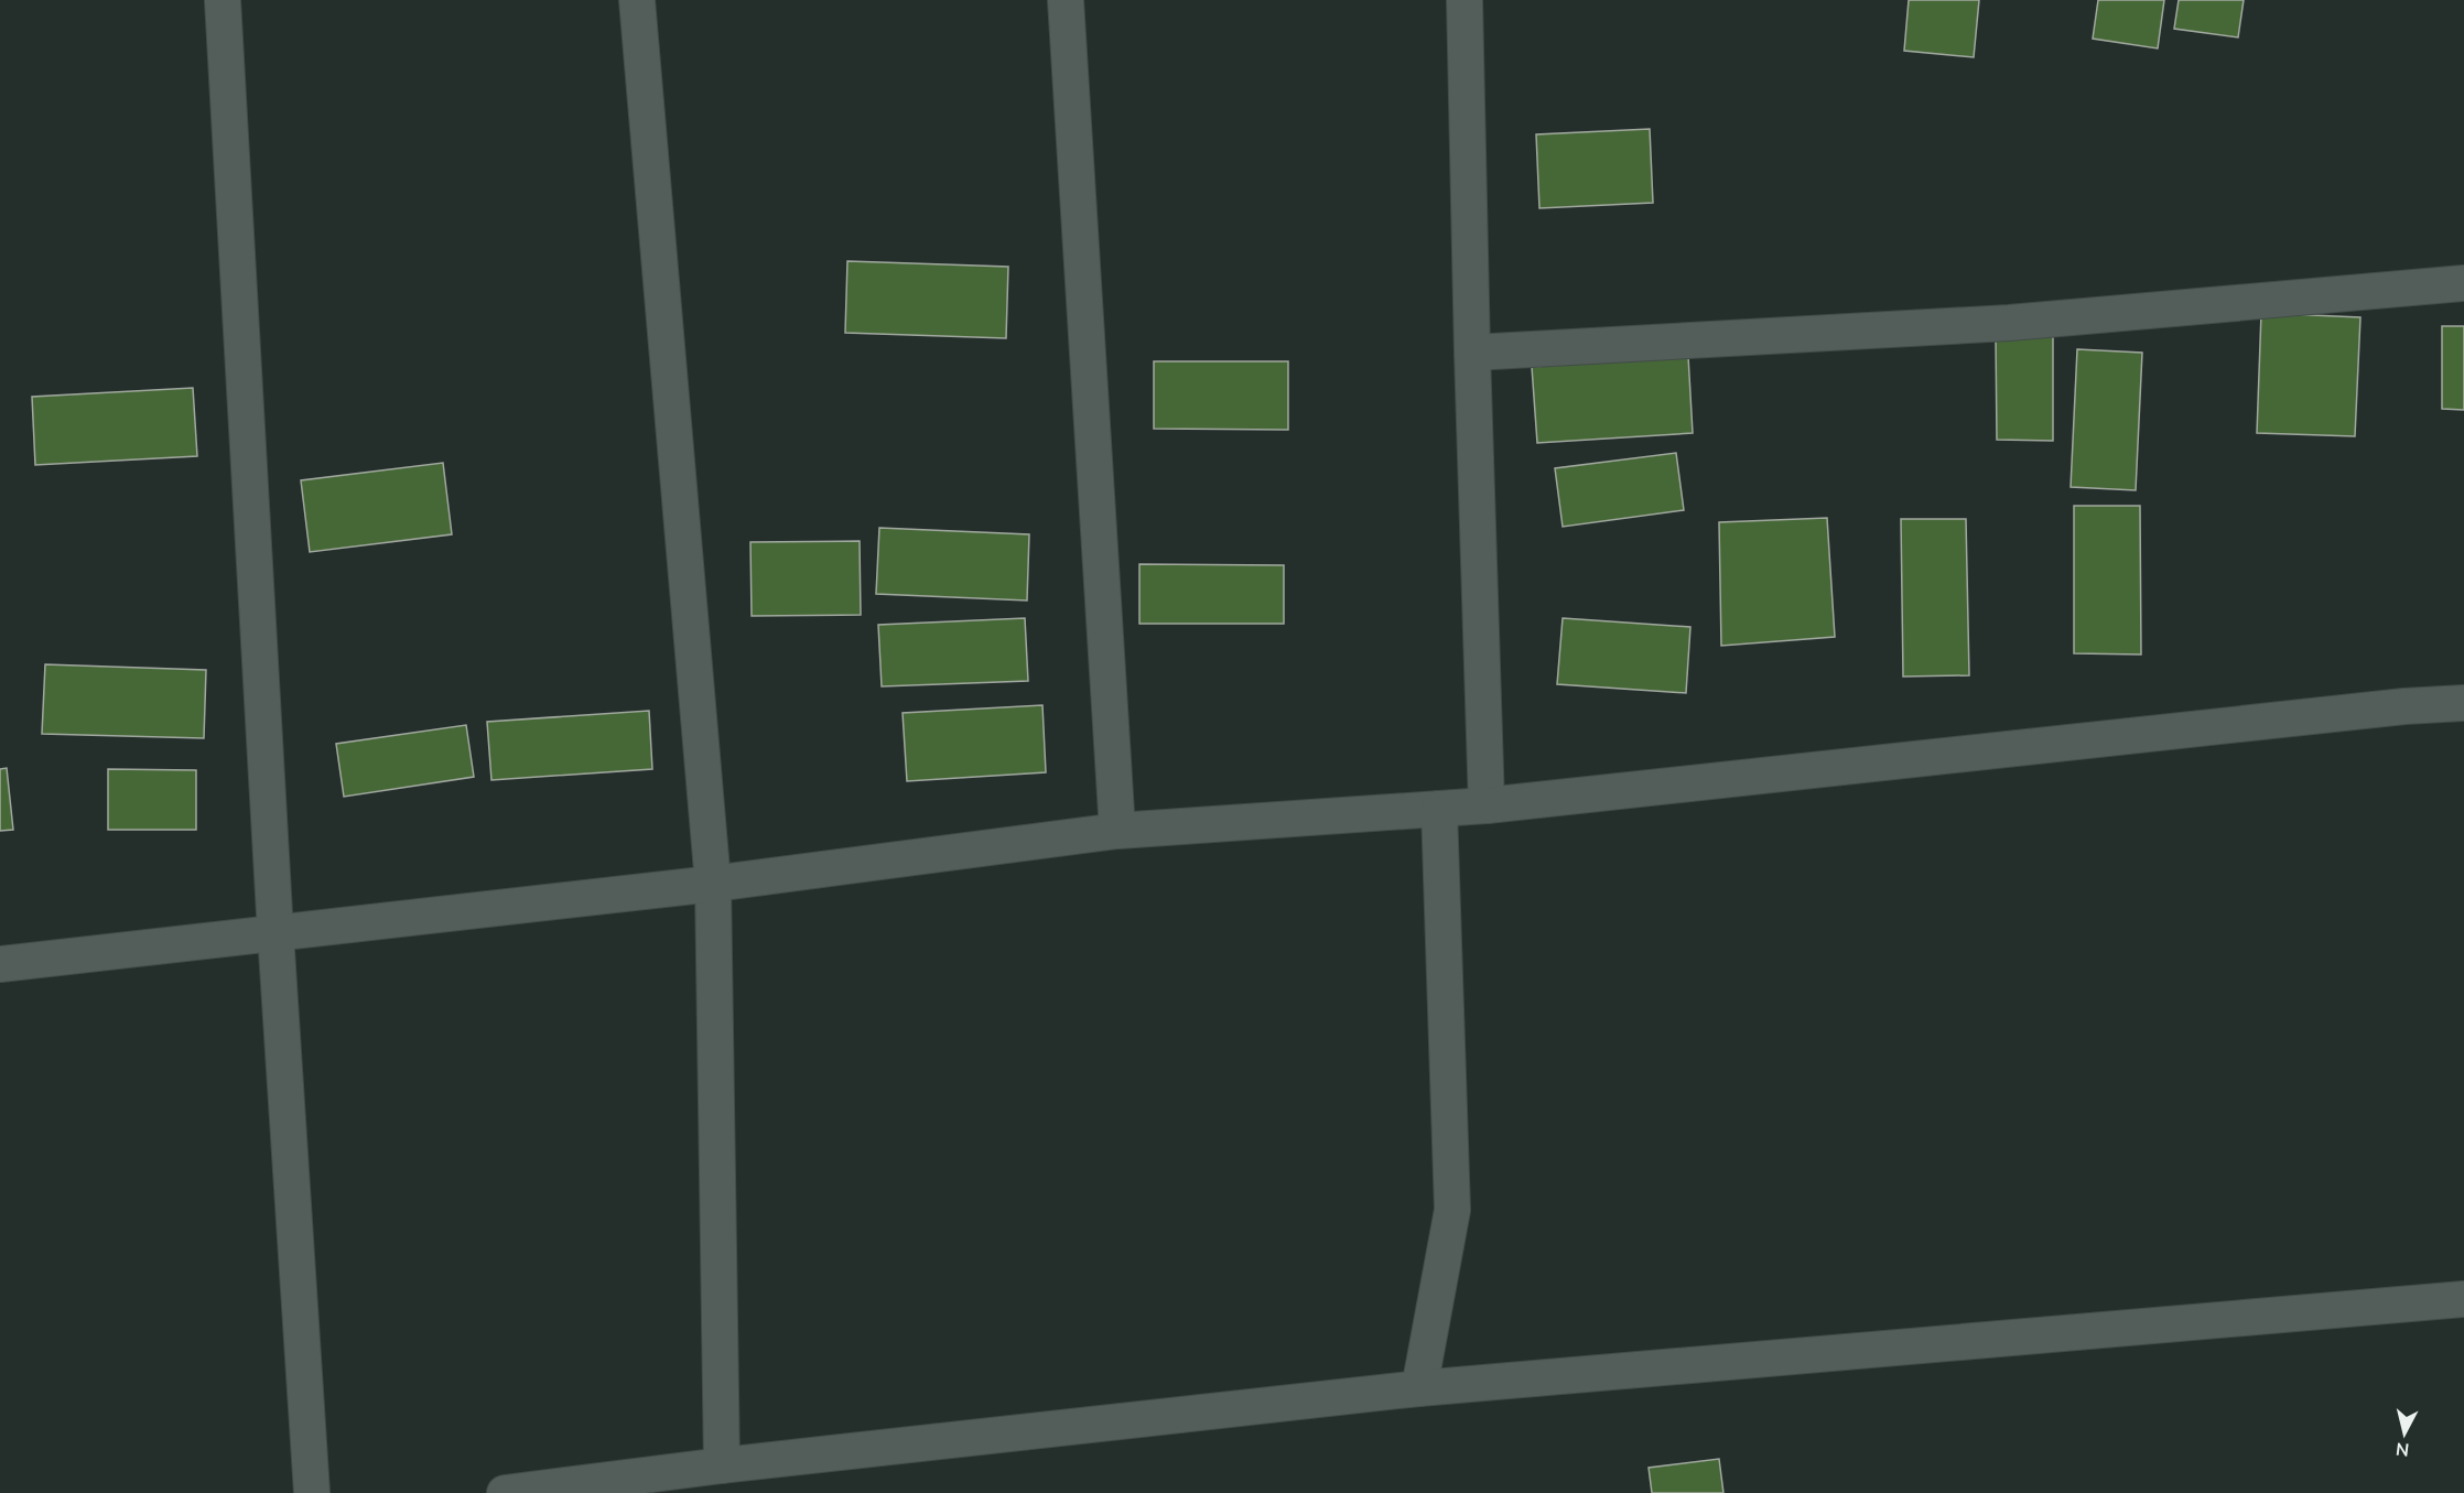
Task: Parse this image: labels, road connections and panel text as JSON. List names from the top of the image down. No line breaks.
{"north":"bottom"}
